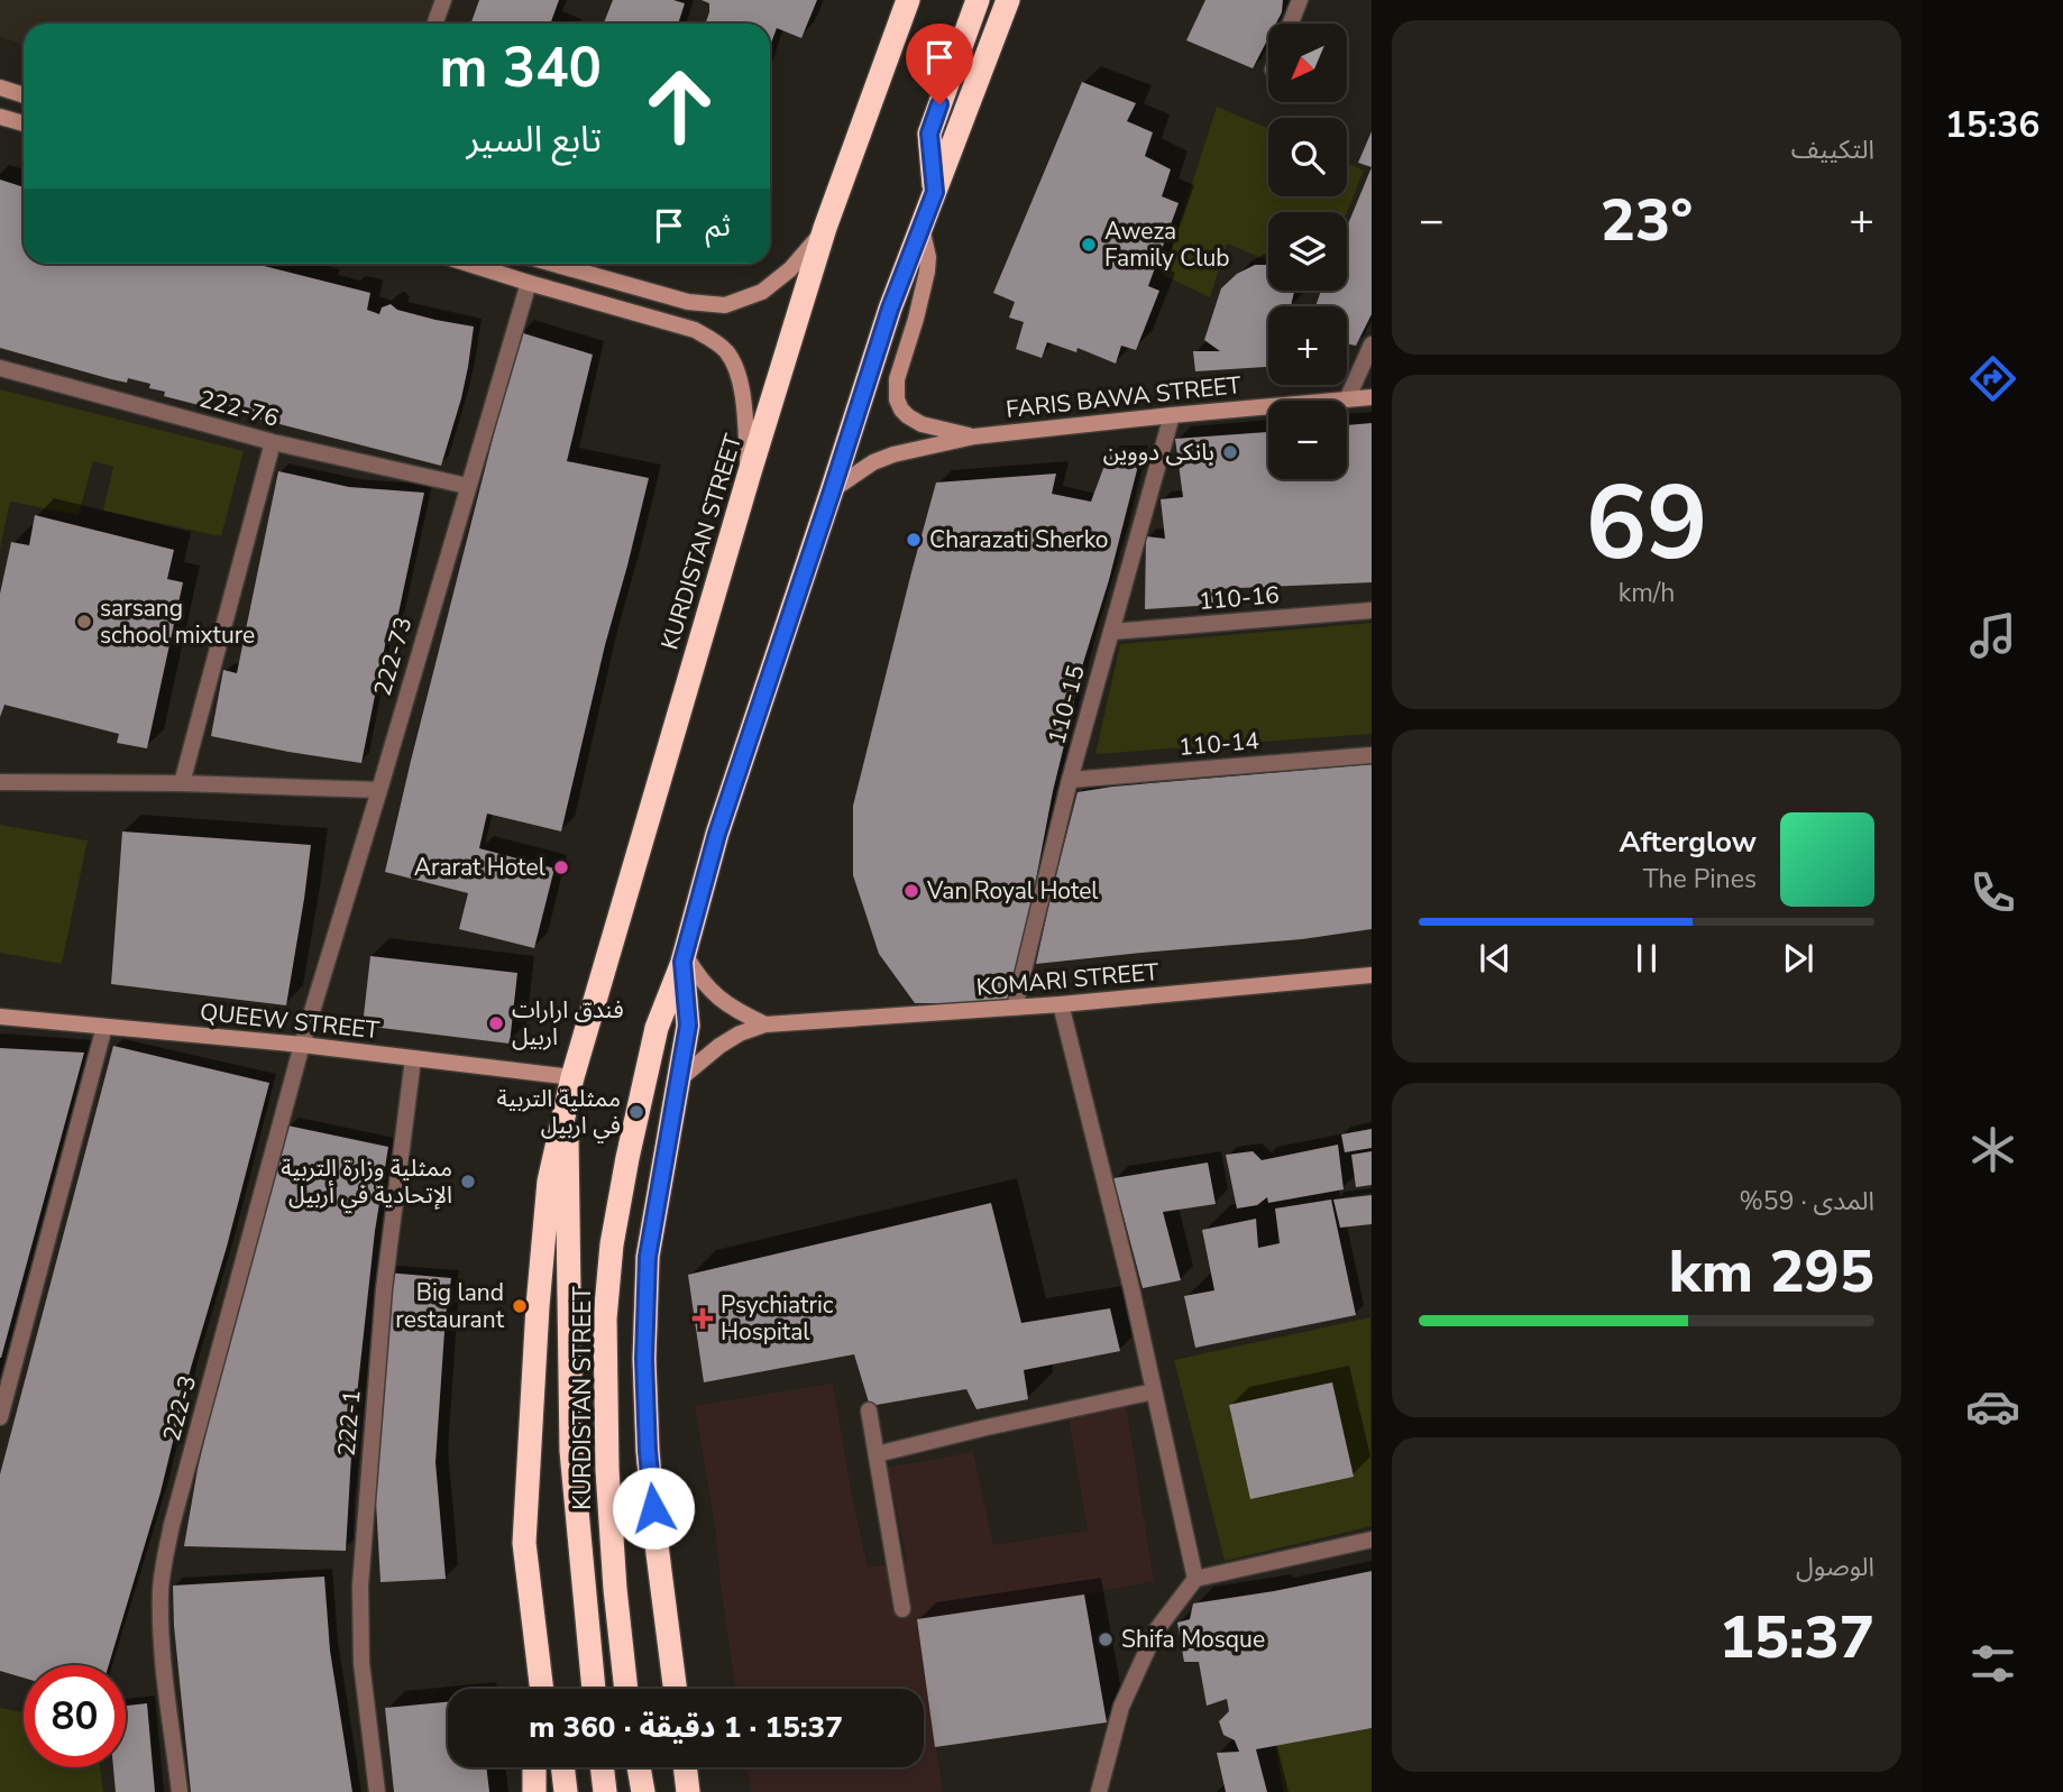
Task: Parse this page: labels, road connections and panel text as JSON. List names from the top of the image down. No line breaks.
{"streets":{"highway":["KURDISTAN STREET"],"street":["FARIS BAWA STREET","222-76","110-16","222-73","110-15","110-14","KOMARI STREET","QUEEW STREET","222-3","222-1"]},"crossings":[["FARIS BAWA STREET","KURDISTAN STREET"],["FARIS BAWA STREET","110-15"],["222-76","222-73"],["KURDISTAN STREET","KOMARI STREET"],["KURDISTAN STREET","QUEEW STREET"],["110-16","110-15"],["222-73","QUEEW STREET"],["222-73","222-3"],["110-15","110-14"],["110-15","KOMARI STREET"],["QUEEW STREET","222-3"],["QUEEW STREET","222-1"]],"places":{"other":["Aweza Family Club","بانکی دووین","Charazati Sherko","sarsang school mixture","Ararat Hotel","Van Royal Hotel","فندق ارارات اربيل","ممثلية التربية في اربيل","ممثلية وزارة التربية الإتحادية في أربيل","Big land restaurant","Shifa Mosque"],"health":["Psychiatric Hospital"]},"north":"bottom left","page":{"tabs":"15:36","tile":["التكييف",["69","km/h"],["المدى · 59%","295 km"],["الوصول","15:37"]],"map_buttons":["+","−"],"turn":["340 m","تابع السير"],"heat":["−","23°","+"],"then":"ثم","song":["Afterglow","The Pines"],"limit":"80","trip":"15:37 · 1 دقيقة · 360 m"}}
